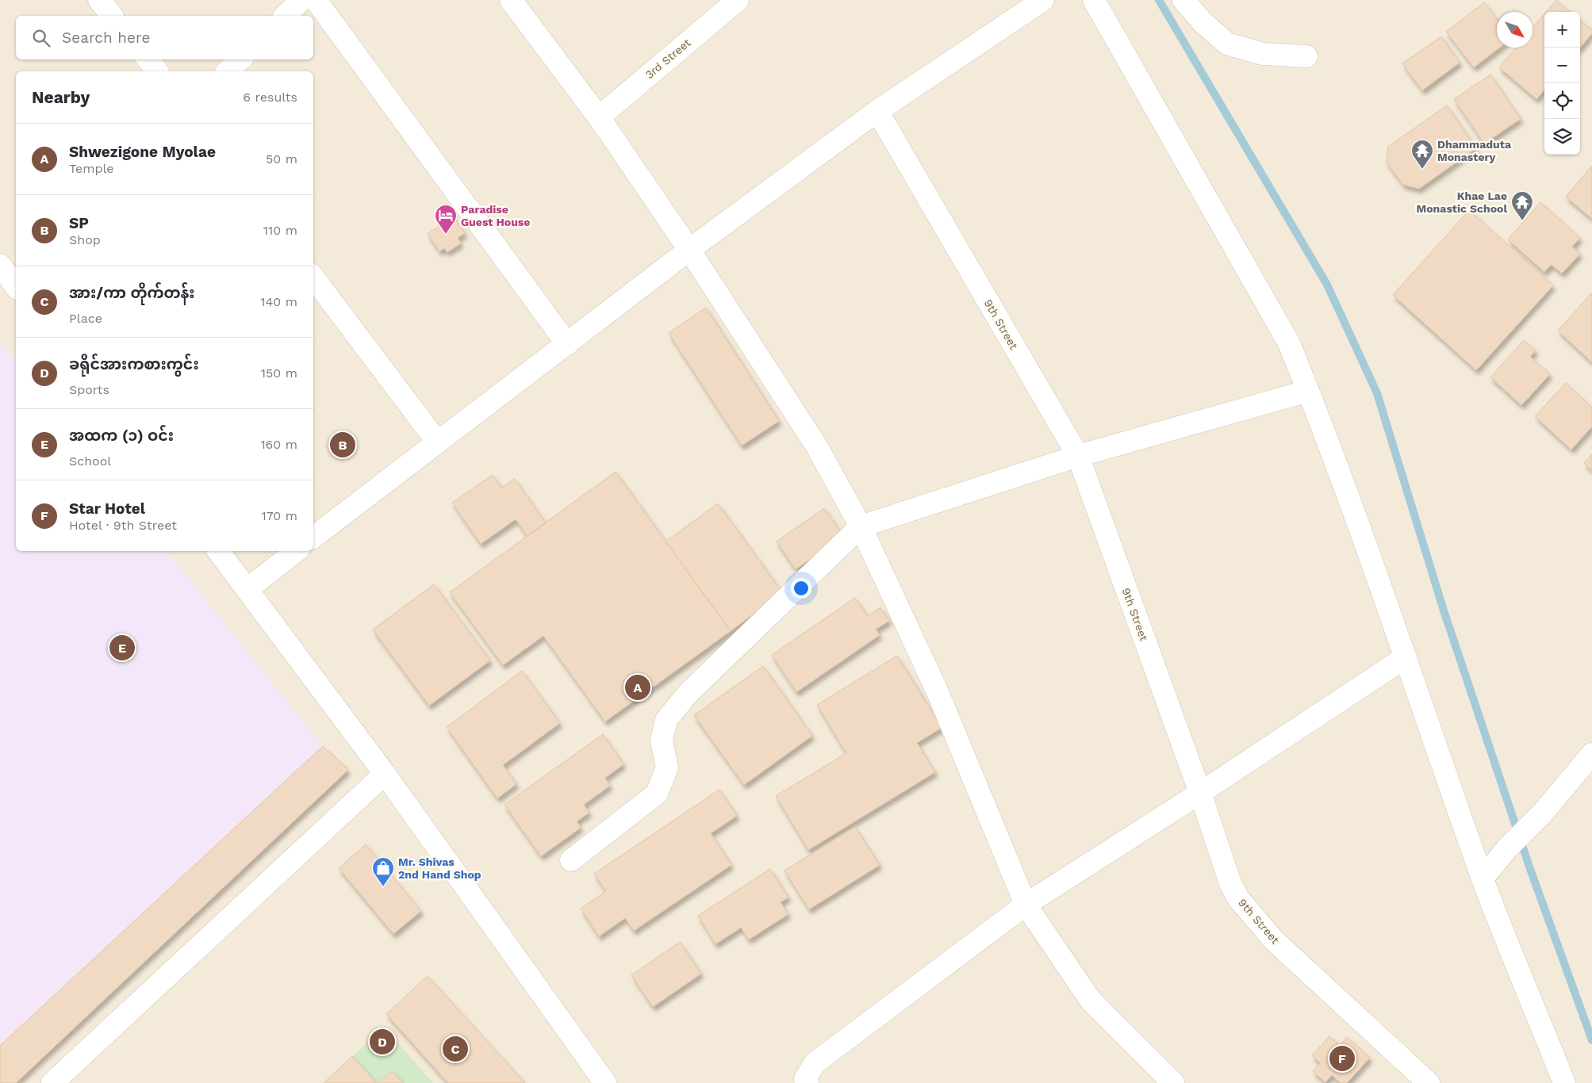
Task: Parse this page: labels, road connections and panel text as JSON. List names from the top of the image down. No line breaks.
{"streets":{"street":["3rd Street","9th Street"]},"places":{"temple":["Dhammaduta Monastery","Khae Lae Monastic School"],"hotel":["Paradise Guest House"],"shop":["Mr. Shivas 2nd Hand Shop"]},"north":"bottom right","page":{"map_buttons":["+","−"],"search":"Search here","heading":["Nearby","6 results"],"list":[{"mark":"A","name":"Shwezigone Myolae","note":"Temple","value":"50 m"},{"mark":"B","name":"SP","note":"Shop","value":"110 m"},{"mark":"C","name":"အား/ကာ တိုက်တန်း","note":"Place","value":"140 m"},{"mark":"D","name":"ခရိုင်အားကစားကွင်း","note":"Sports","value":"150 m"},{"mark":"E","name":"အထက (၁) ဝင်း","note":"School","value":"160 m"},{"mark":"F","name":"Star Hotel","note":"Hotel · 9th Street","value":"170 m"}],"pins":["B","E","A","D","C","F"]}}
